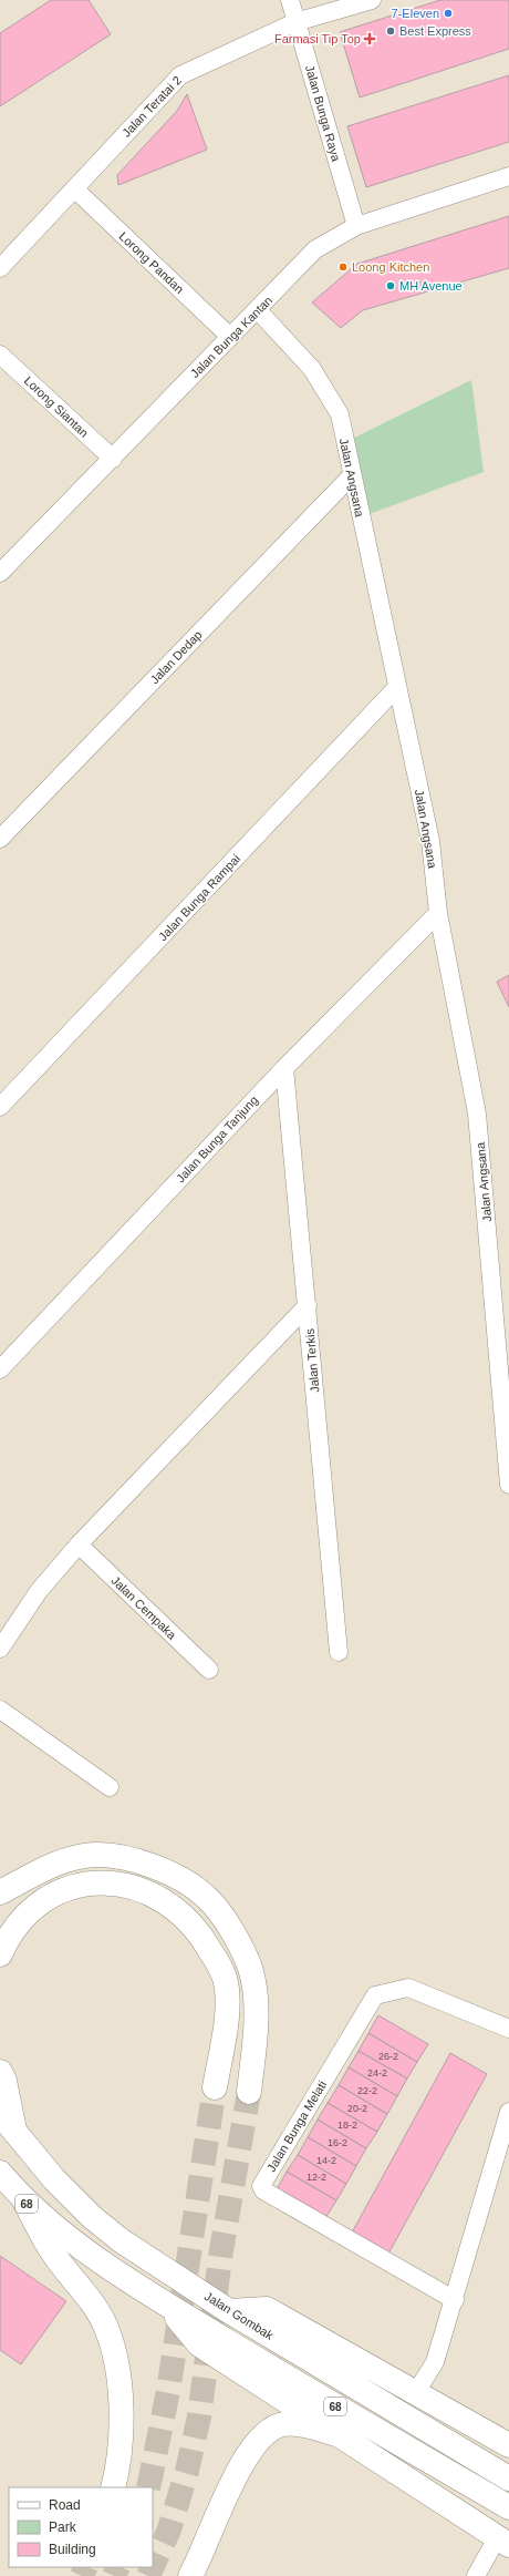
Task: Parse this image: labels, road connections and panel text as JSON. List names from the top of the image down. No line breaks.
{"streets":{"main road":["68","Jalan Gombak"],"street":["Jalan Teratai 2","Jalan Bunga Raya","Lorong Pandan","Jalan Bunga Kantan","Lorong Siantan","Jalan Angsana","Jalan Dedap","Jalan Bunga Rampai","Jalan Bunga Tanjung","Jalan Terkis","Jalan Cempaka","Jalan Bunga Melati"]},"crossings":[["Jalan Teratai 2","Jalan Bunga Raya"],["Jalan Teratai 2","Lorong Pandan"],["Jalan Bunga Raya","Jalan Bunga Kantan"],["Lorong Pandan","Jalan Bunga Kantan"],["Jalan Bunga Kantan","Lorong Siantan"],["Jalan Bunga Kantan","Jalan Angsana"],["Jalan Angsana","Jalan Dedap"],["Jalan Angsana","Jalan Bunga Rampai"],["Jalan Angsana","Jalan Bunga Tanjung"],["Jalan Bunga Tanjung","Jalan Terkis"]],"places":{"other":["7-Eleven","Best Express","Loong Kitchen","MH Avenue"],"health":["Farmasi Tip Top"]},"house_numbers":["26-2","24-2","22-2","20-2","18-2","16-2","14-2","12-2"],"legend":["Road","Park","Building"]}
